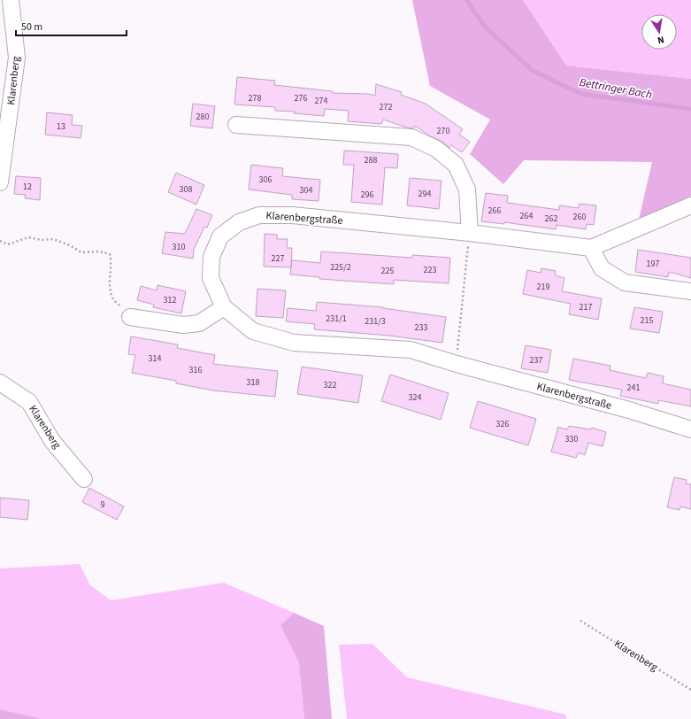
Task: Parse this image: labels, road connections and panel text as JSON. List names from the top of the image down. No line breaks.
{"streets":{"street":["Klarenberg","Klarenbergstraße"]},"water":["Bettringer Bach"],"house_numbers":["278","276","274","272","280","13","270","288","306","12","308","304","294","296","266","264","260","262","310","227","197","225/2","223","225","219","312","217","231/1","215","231/3","233","314","237","316","318","322","241","324","326","330","9"],"scale_bar":"50 m","north":"bottom"}
